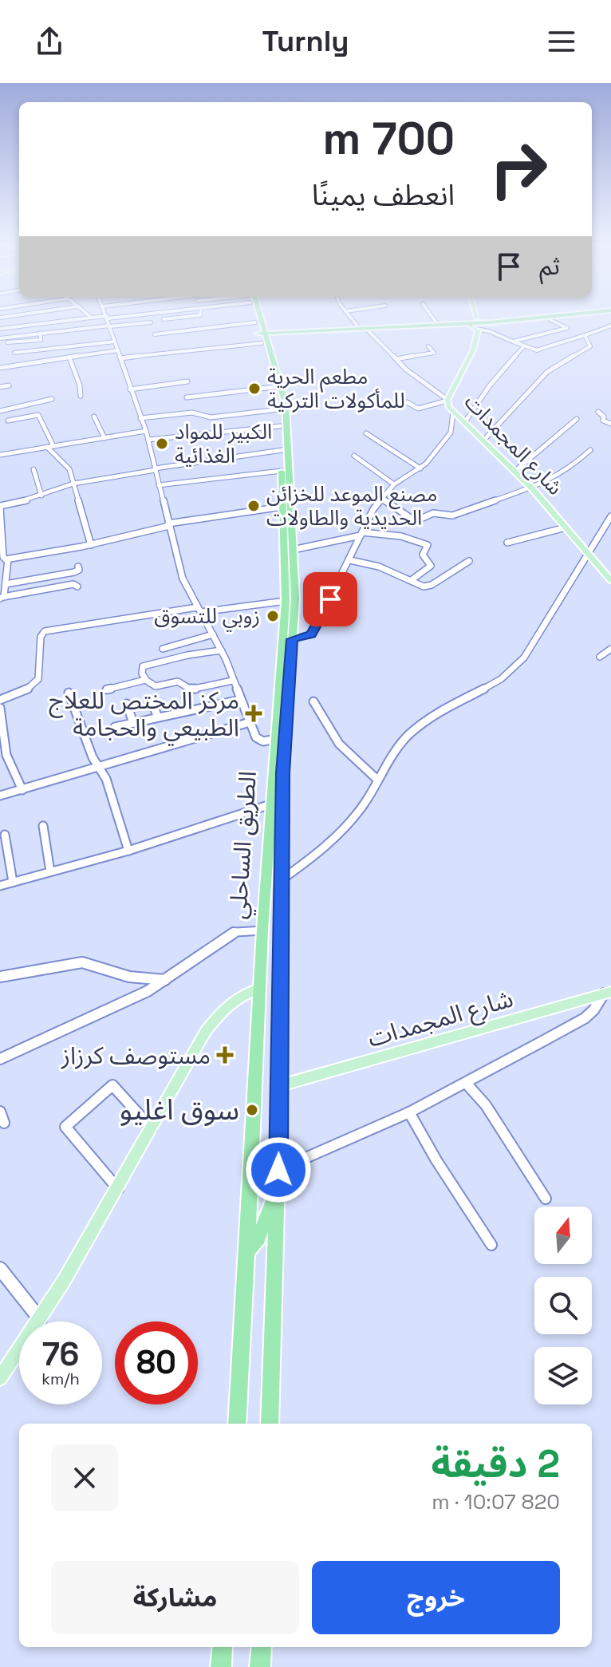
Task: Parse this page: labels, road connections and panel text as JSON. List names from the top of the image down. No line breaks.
{"streets":{"highway":["الطريق الساحلي"],"main road":["شارع المجمدات"]},"crossings":[["شارع المجمدات","الطريق الساحلي"]],"places":{"other":["مطعم الحرية للمأكولات التركية","الكبير للمواد الغذائية","مصنع الموعد للخزائن الحديدية والطاولات","زوبي للتسوق","سوق اغليو"],"health":["مركز المختص للعلاج الطبيعي والحجامة","مستوصف كرزاز"]},"north":"top","page":{"header":"Turnly","turn":["700 m","انعطف يمينًا"],"then":"ثم","speed":"76 km/h","limit":"80","heading":["2 دقيقة","820 m · 10:07"],"buttons":["خروج","مشاركة"]}}
